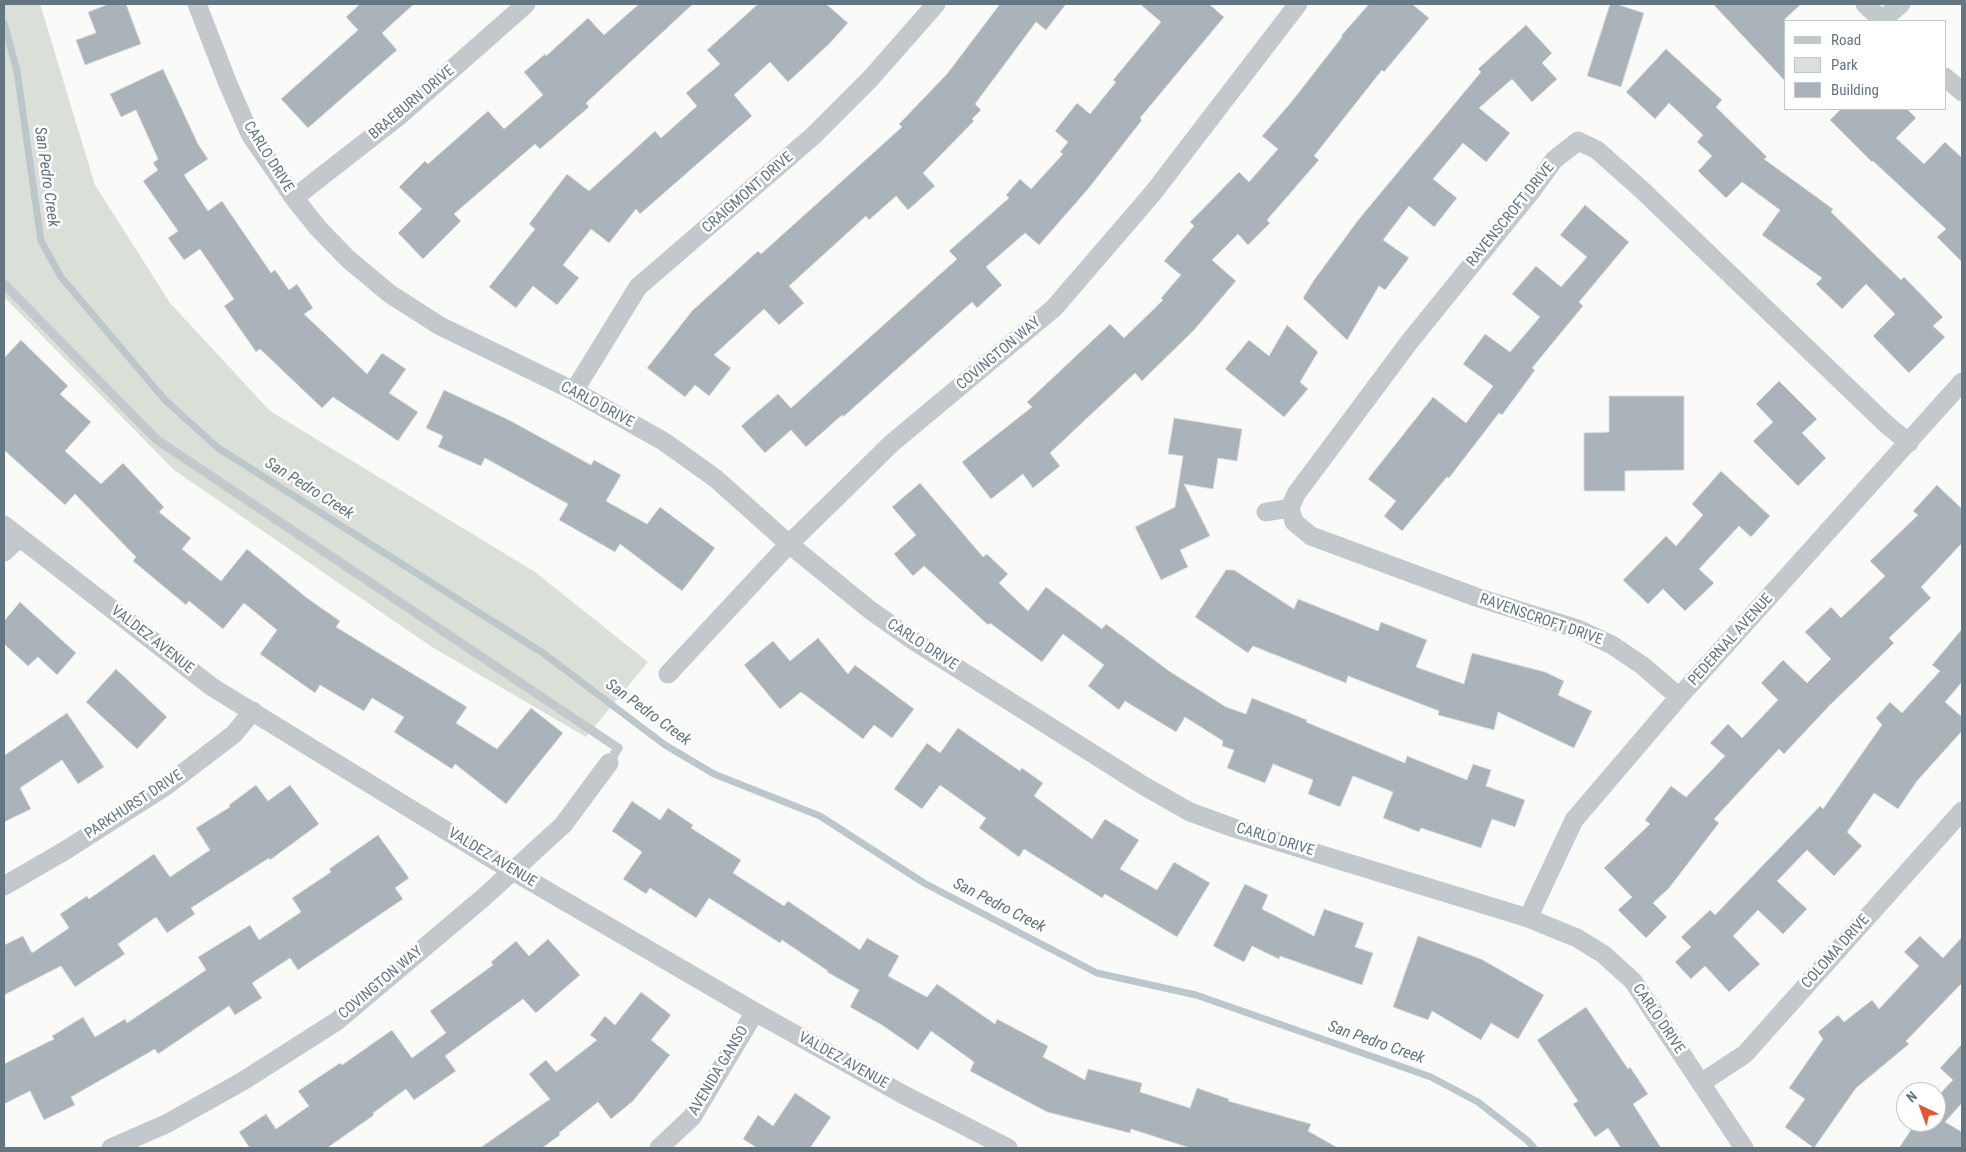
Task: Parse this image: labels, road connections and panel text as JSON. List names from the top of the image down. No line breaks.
{"streets":{"street":["BRAEBURN DRIVE","CARLO DRIVE","CRAIGMONT DRIVE","RAVENSCROFT DRIVE","COVINGTON WAY","VALDEZ AVENUE","PEDERNAL AVENUE","PARKHURST DRIVE","COLOMA DRIVE","AVENIDA GANSO"]},"crossings":[["BRAEBURN DRIVE","CARLO DRIVE"],["CARLO DRIVE","CRAIGMONT DRIVE"],["CARLO DRIVE","COVINGTON WAY"],["CARLO DRIVE","PEDERNAL AVENUE"],["CARLO DRIVE","COLOMA DRIVE"],["RAVENSCROFT DRIVE","PEDERNAL AVENUE"],["COVINGTON WAY","VALDEZ AVENUE"],["VALDEZ AVENUE","PARKHURST DRIVE"],["VALDEZ AVENUE","AVENIDA GANSO"]],"water":["San Pedro Creek"],"legend":["Road","Park","Building"],"north":"top left"}
